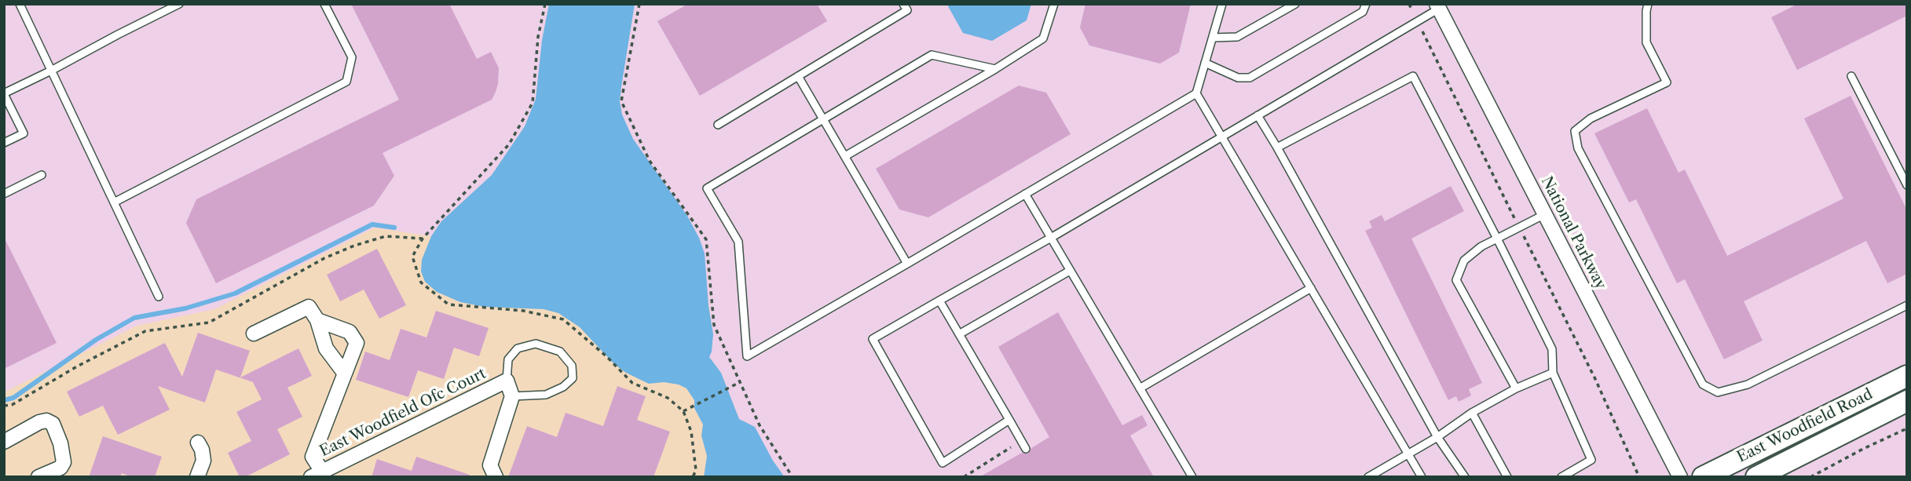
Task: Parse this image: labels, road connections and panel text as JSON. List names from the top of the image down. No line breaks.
{"streets":{"street":["National Parkway","East Woodfield Ofc Court","East Woodfield Road"]}}
